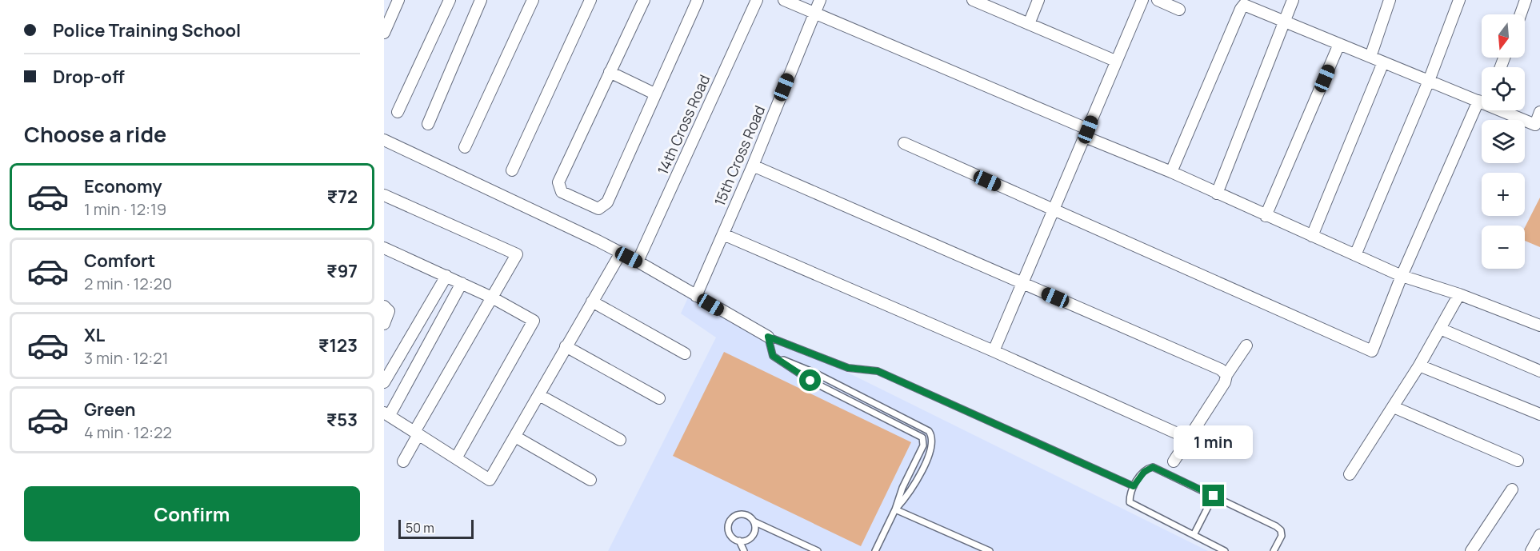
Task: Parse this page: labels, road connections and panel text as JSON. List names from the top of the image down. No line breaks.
{"streets":{"street":["14th Cross Road","15th Cross Road"]},"scale_bar":"50 m","north":"bottom","page":{"banner":["Police Training School","Drop-off"],"map_buttons":["+","−"],"heading":"Choose a ride","list":[{"name":"Economy","note":"1 min · 12:19","value":"₹72"},{"name":"Comfort","note":"2 min · 12:20","value":"₹97"},{"name":"XL","note":"3 min · 12:21","value":"₹123"},{"name":"Green","note":"4 min · 12:22","value":"₹53"}],"bubble":"1 min","buttons":"Confirm","scale":"50 m"}}
